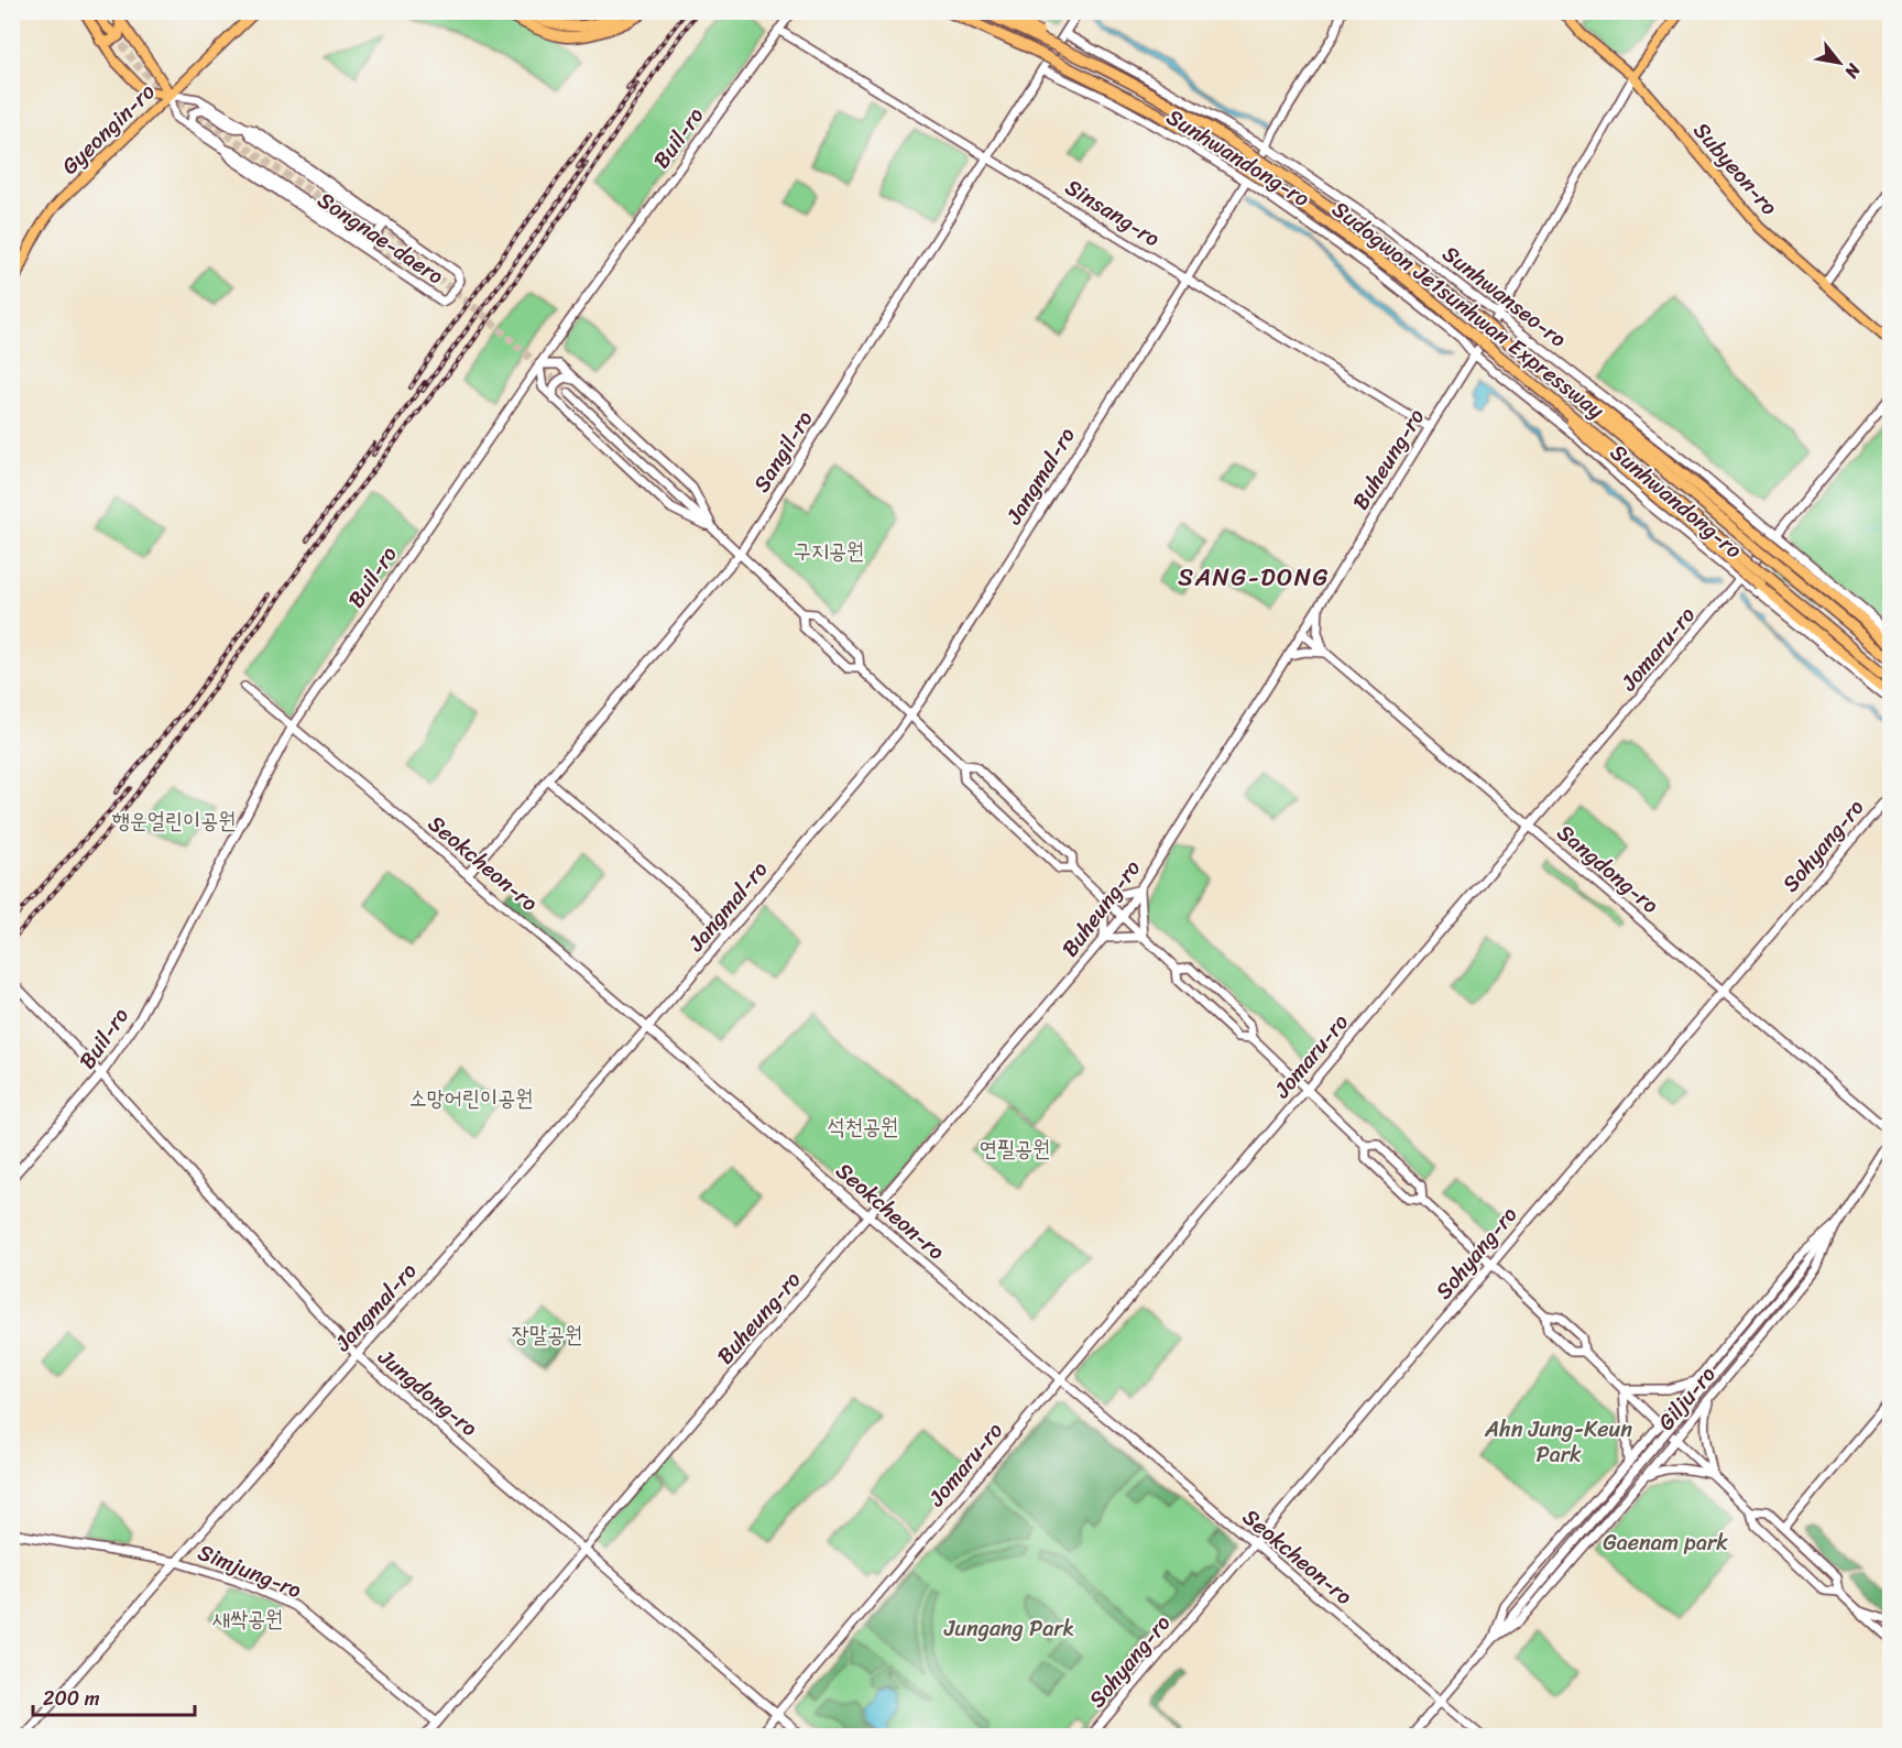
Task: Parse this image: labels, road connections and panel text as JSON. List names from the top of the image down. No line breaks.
{"streets":{"highway":["Sudogwon Je1sunhwan Expressway"],"main road":["Gyeongin-ro","Subyeon-ro","Buheung-ro"],"street":["Buil-ro","Sunhwandong-ro","Sinsang-ro","Songnae-daero","Sunhwanseo-ro","Sangil-ro","Jangmal-ro","Jomaru-ro","Sohyang-ro","Seokcheon-ro","Sangdong-ro","Jungdong-ro","Gilju-ro","Simjung-ro"]},"crossings":[["Gyeongin-ro","Songnae-daero"],["Buil-ro","Sinsang-ro"],["Buil-ro","Seokcheon-ro"],["Buil-ro","Jungdong-ro"],["Sunhwandong-ro","Sangil-ro"],["Sunhwandong-ro","Buheung-ro"],["Sunhwandong-ro","Jangmal-ro"],["Sunhwandong-ro","Jomaru-ro"],["Subyeon-ro","Buheung-ro"],["Sinsang-ro","Sangil-ro"],["Sinsang-ro","Buheung-ro"],["Sinsang-ro","Jangmal-ro"],["Sunhwanseo-ro","Sangil-ro"],["Sunhwanseo-ro","Buheung-ro"],["Sunhwanseo-ro","Jangmal-ro"],["Sunhwanseo-ro","Jomaru-ro"],["Sangil-ro","Seokcheon-ro"],["Buheung-ro","Seokcheon-ro"],["Buheung-ro","Sangdong-ro"],["Buheung-ro","Jungdong-ro"],["Buheung-ro","Simjung-ro"],["Jangmal-ro","Seokcheon-ro"],["Jangmal-ro","Jungdong-ro"],["Jangmal-ro","Simjung-ro"],["Jomaru-ro","Seokcheon-ro"],["Jomaru-ro","Sangdong-ro"],["Jomaru-ro","Jungdong-ro"],["Sohyang-ro","Seokcheon-ro"],["Sohyang-ro","Sangdong-ro"],["Seokcheon-ro","Gilju-ro"],["Sangdong-ro","Gilju-ro"]],"districts":["SANG-DONG"],"parks":["구지공원","행운얼린이공원","소망어린이공원","석천공원","연필공원","장말공원","Ahn Jung-Keun Park","Gaenam park","새싹공원","Jungang Park"],"scale_bar":"200 m","north":"bottom right"}
